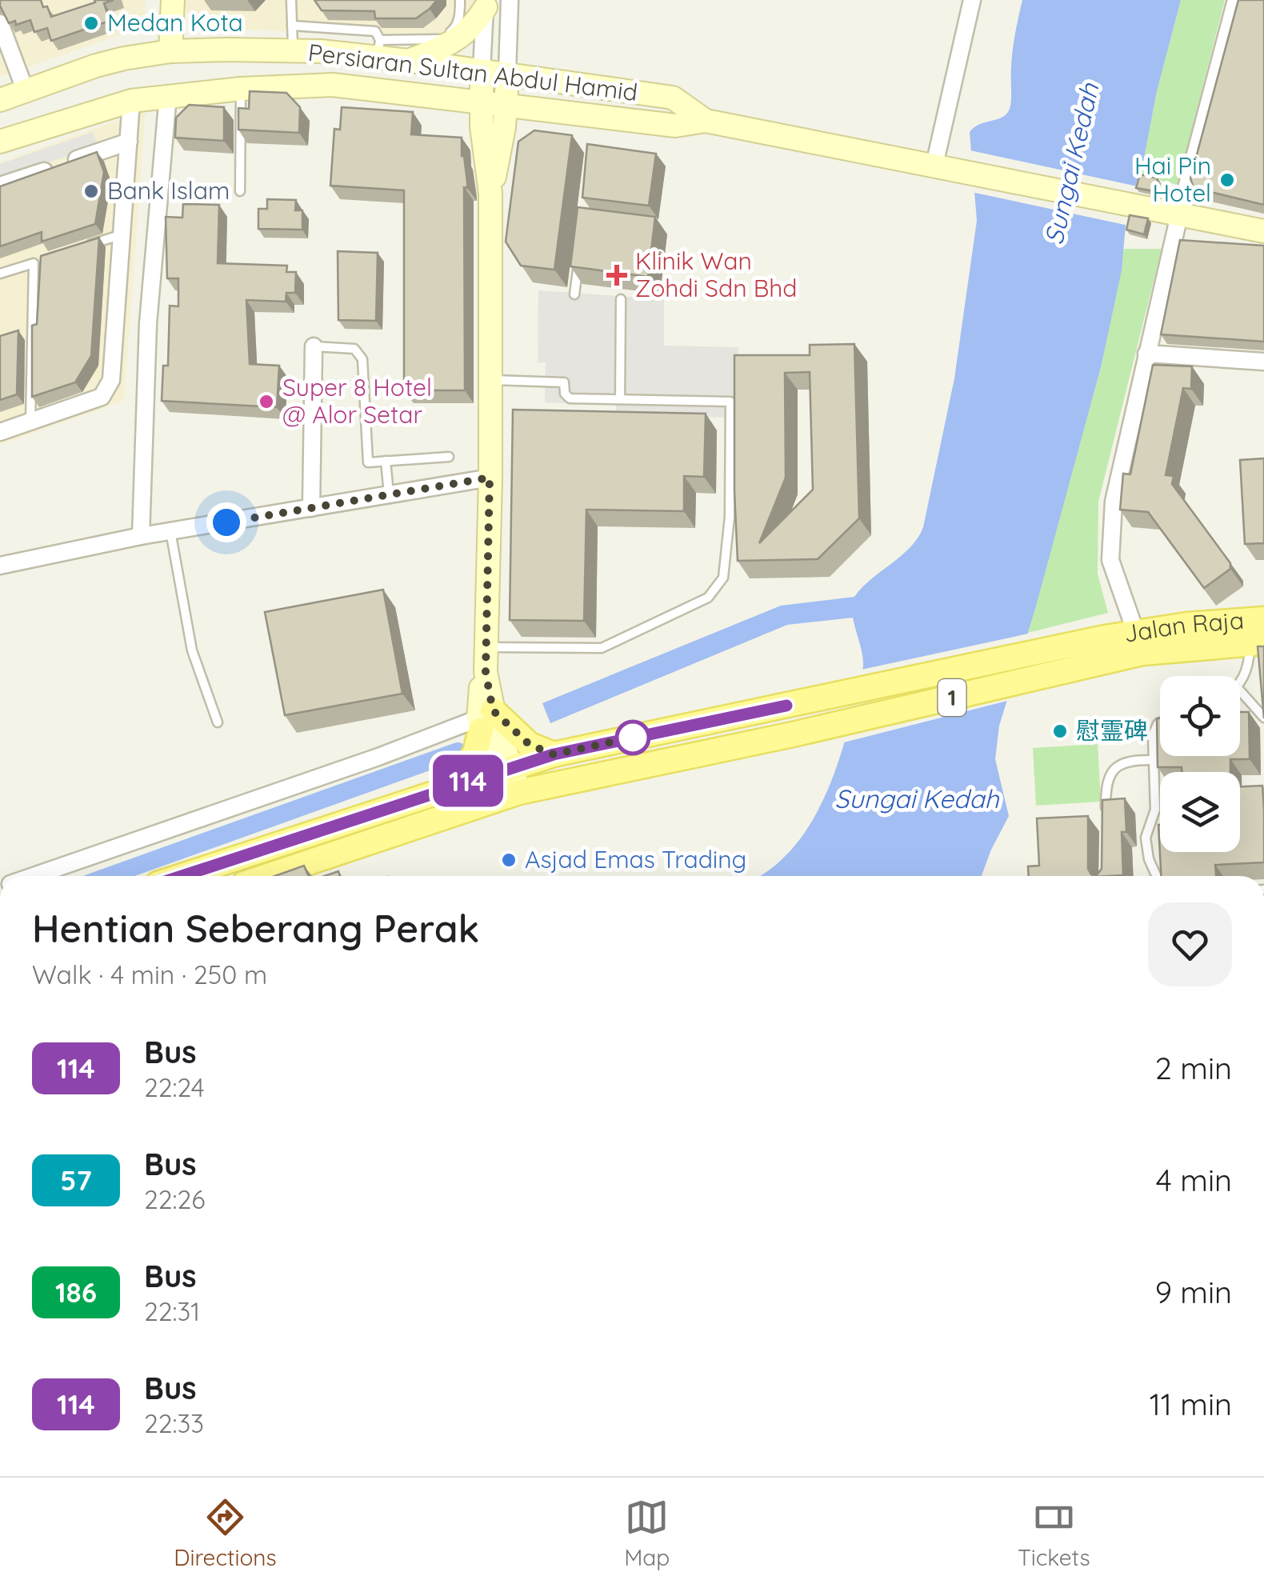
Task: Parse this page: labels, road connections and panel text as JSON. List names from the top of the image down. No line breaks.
{"streets":{"main road":["Persiaran Sultan Abdul Hamid","Jalan Raja","1"]},"crossings":[["Jalan Raja","1"]],"water":["Sungai Kedah"],"places":{"other":["Medan Kota","Hai Pin Hotel","Bank Islam","Super 8 Hotel @ Alor Setar","慰霊碑","Asjad Emas Trading"],"health":["Klinik Wan Zohdi Sdn Bhd"]},"lines":["bus line 114"],"page":{"on_map":"114","heading":["Hentian Seberang Perak","Walk · 4 min · 250 m"],"list":[{"mark":"114","name":"Bus","note":"22:24","value":"2 min"},{"mark":"57","name":"Bus","note":"22:26","value":"4 min"},{"mark":"186","name":"Bus","note":"22:31","value":"9 min"},{"mark":"114","name":"Bus","note":"22:33","value":"11 min"}],"tabs":["Directions","Map","Tickets"]}}
